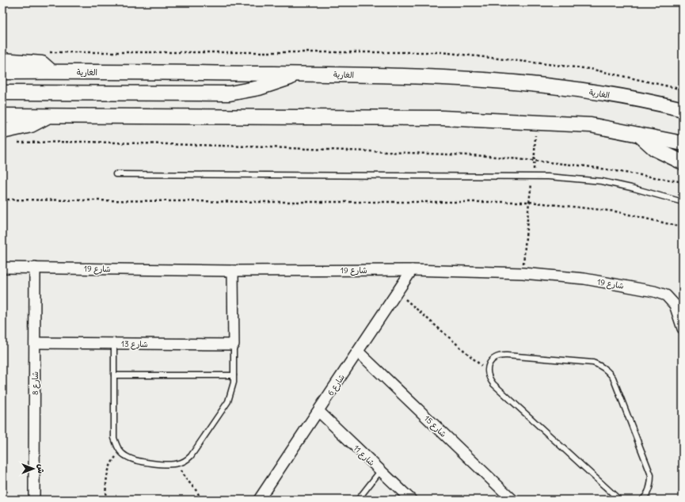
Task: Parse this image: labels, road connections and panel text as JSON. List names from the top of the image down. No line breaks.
{"streets":{"main road":["الغارية"],"street":["شارع 19","شارع 13","شارع 8","شارع 6","شارع 15","شارع 11"]},"crossings":[["شارع 19","شارع 8"],["شارع 19","شارع 6"],["شارع 13","شارع 8"],["شارع 6","شارع 15"],["شارع 6","شارع 11"]],"north":"right"}
